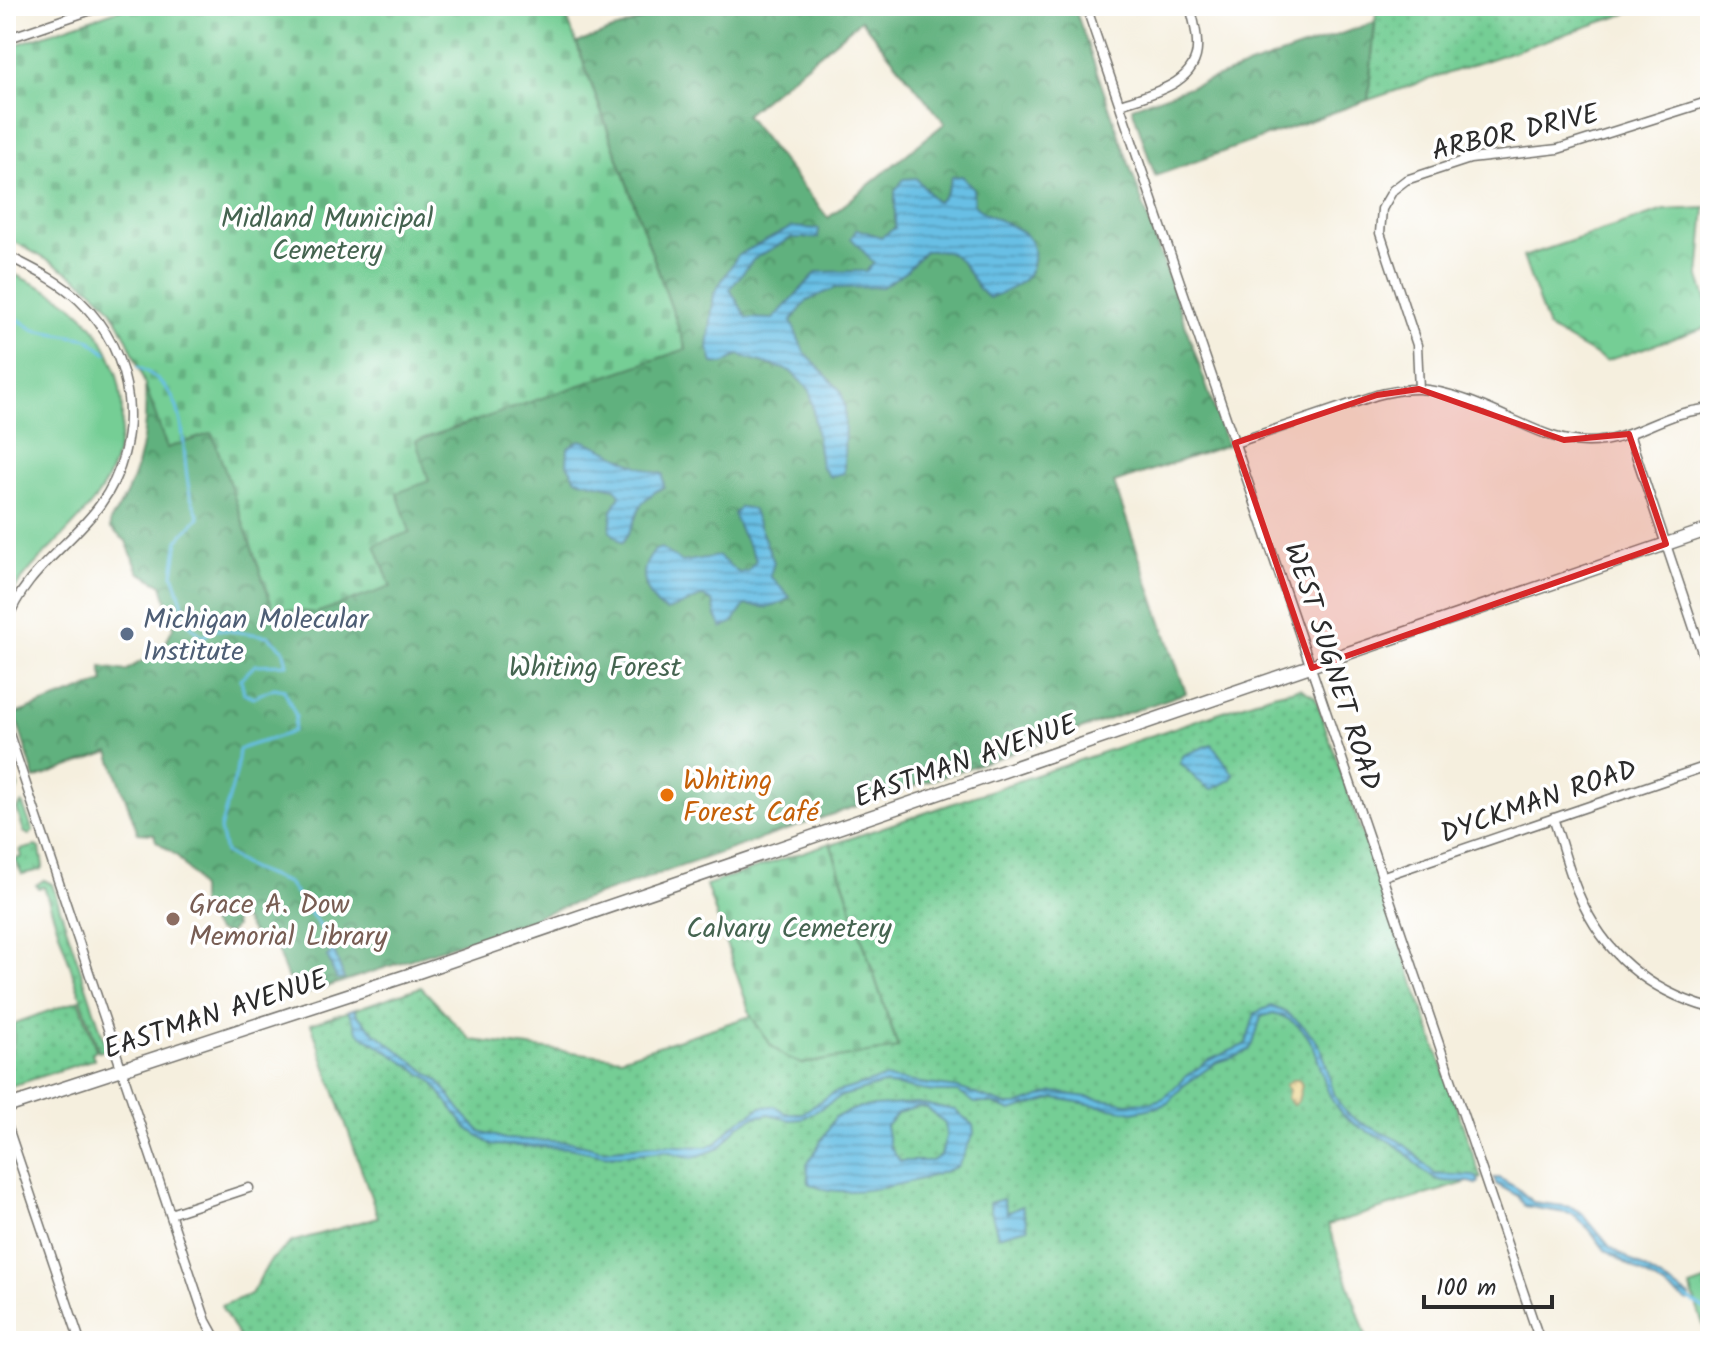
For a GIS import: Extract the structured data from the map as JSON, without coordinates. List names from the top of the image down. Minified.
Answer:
{"streets":{"main road":["EASTMAN AVENUE"],"street":["ARBOR DRIVE","WEST SUGNET ROAD","DYCKMAN ROAD"]},"crossings":[["WEST SUGNET ROAD","EASTMAN AVENUE"],["WEST SUGNET ROAD","DYCKMAN ROAD"]],"parks":["Midland Municipal Cemetery","Whiting Forest","Calvary Cemetery"],"places":["Michigan Molecular Institute","Whiting Forest Café","Grace A. Dow Memorial Library"],"scale_bar":"100 m"}
